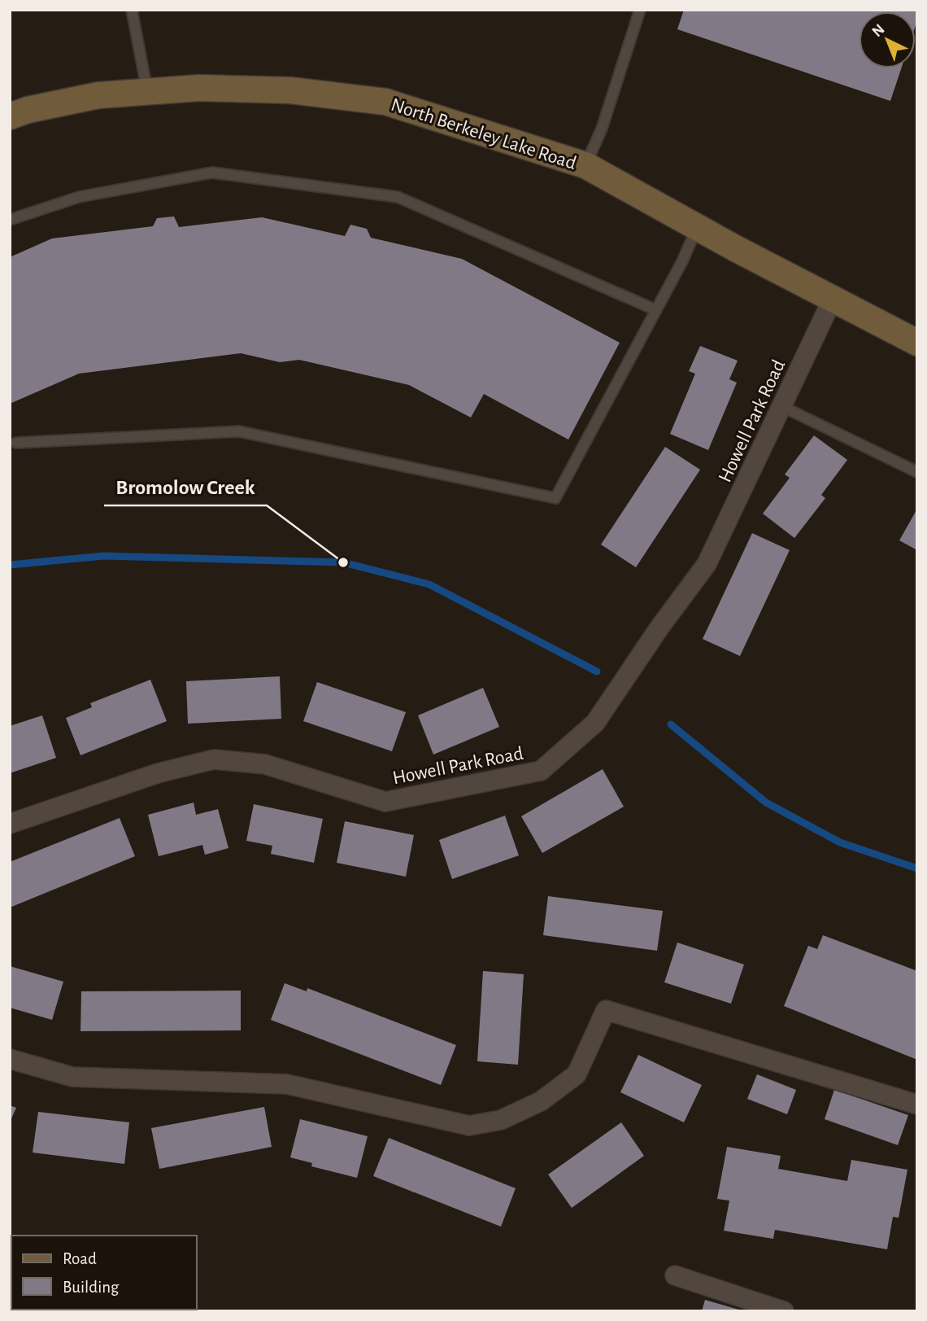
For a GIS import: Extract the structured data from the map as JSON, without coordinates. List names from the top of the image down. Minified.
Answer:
{"streets":{"street":["North Berkeley Lake Road","Howell Park Road"]},"crossings":[["North Berkeley Lake Road","Howell Park Road"]],"places":["Bromolow Creek"],"legend":["Road","Building"],"north":"top left"}
